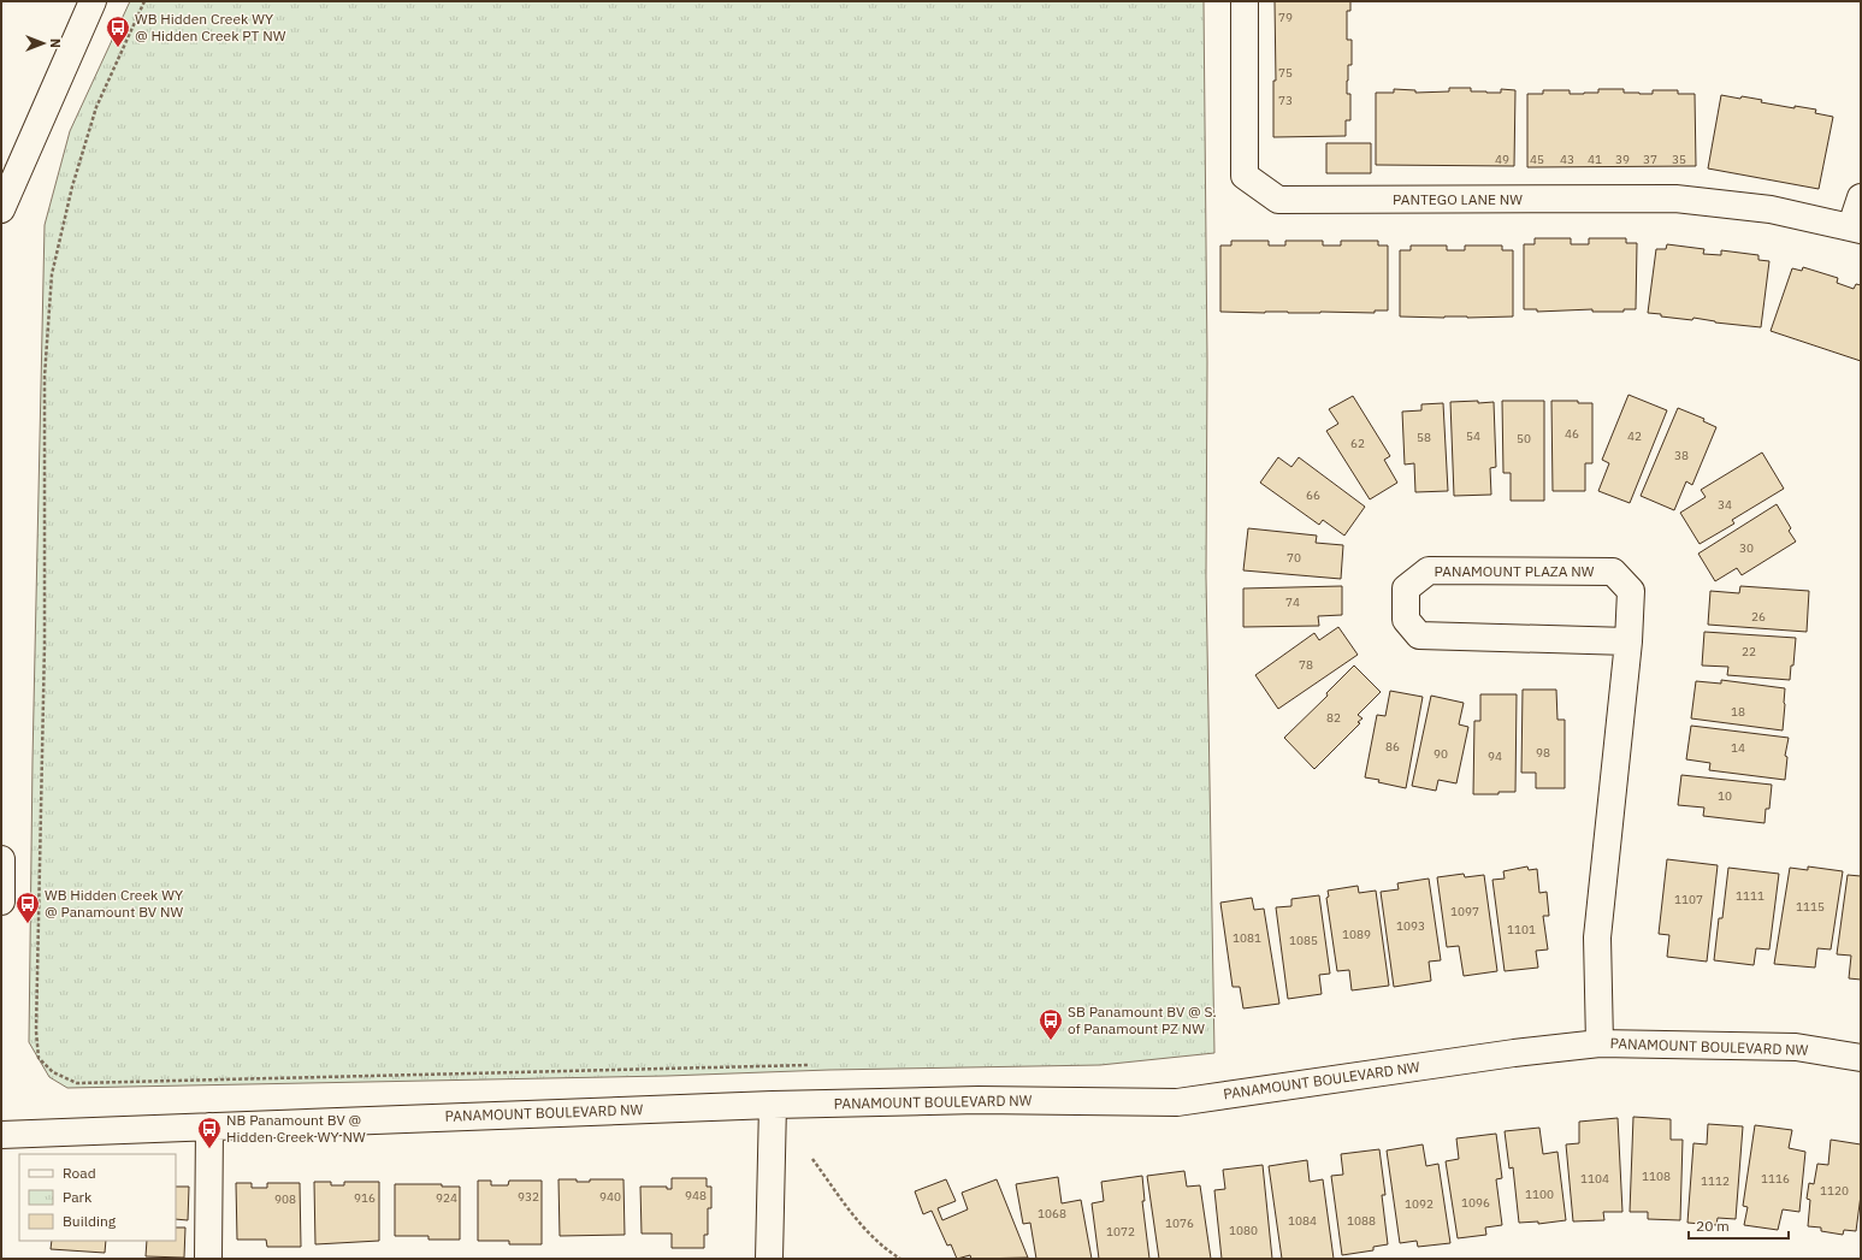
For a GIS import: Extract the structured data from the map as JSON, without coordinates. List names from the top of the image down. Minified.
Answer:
{"streets":{"street":["PANTEGO LANE NW","PANAMOUNT PLAZA NW","PANAMOUNT BOULEVARD NW"]},"crossings":[["PANAMOUNT PLAZA NW","PANAMOUNT BOULEVARD NW"]],"places":{"bus stop":["WB Hidden Creek WY @ Hidden Creek PT NW","WB Hidden Creek WY @ Panamount BV NW","SB Panamount BV @ S. of Panamount PZ NW","NB Panamount BV @ Hidden Creek WY NW"]},"house_numbers":["79","75","73","49","45","43","41","39","37","35","46","54","42","58","50","62","38","66","34","30","70","74","26","22","78","18","82","86","14","98","90","94","10","1111","1107","1115","1097","1093","1101","1089","1081","1085","1108","1104","1116","1112","1120","1100","948","932","940","916","924","908","1096","1092","1068","1084","1088","1076","1080","1072"],"legend":["Road","Park","Building"],"scale_bar":"20 m","north":"right"}
